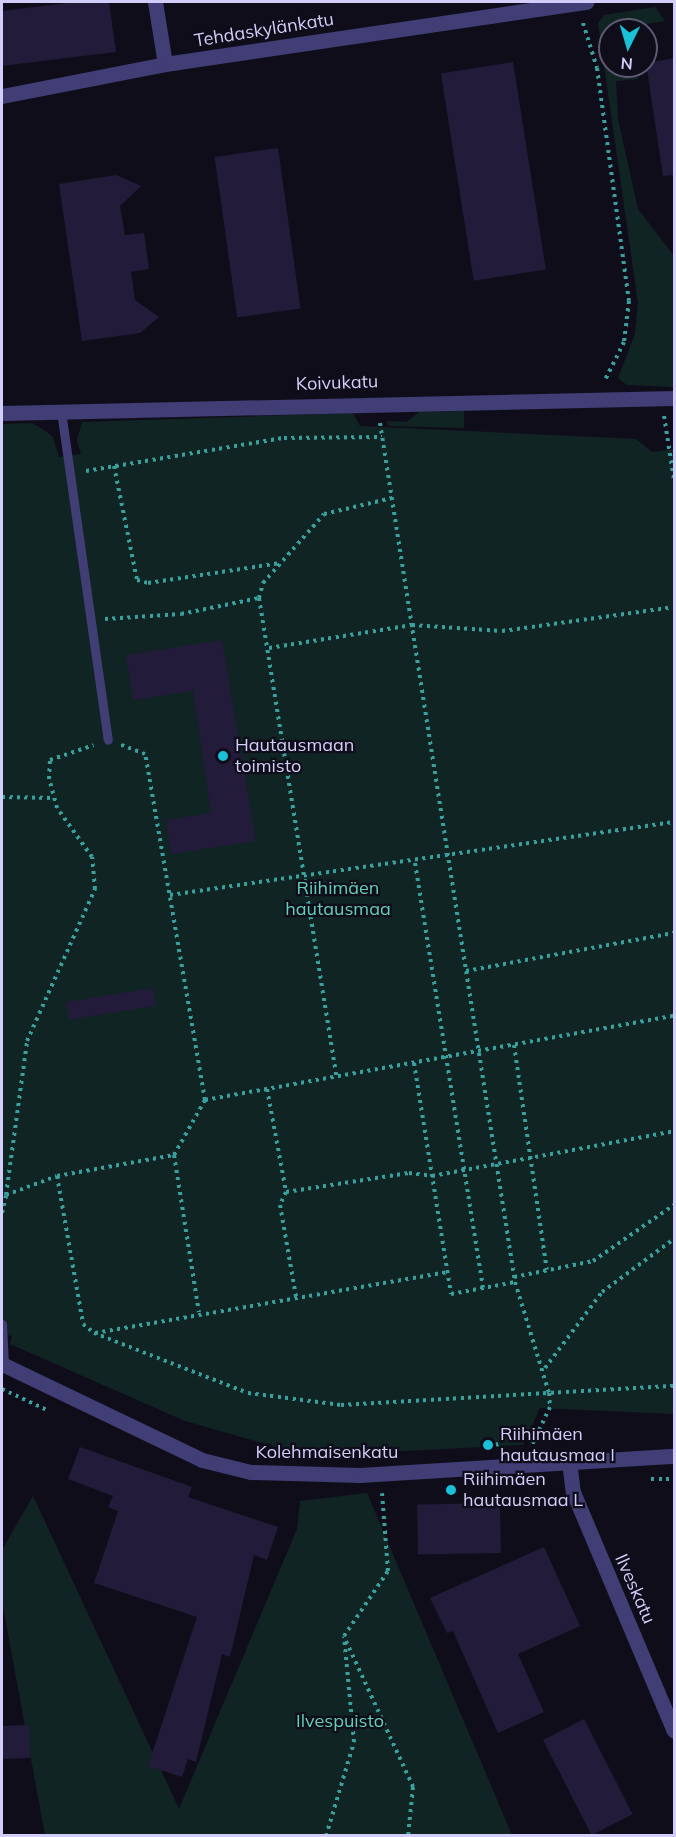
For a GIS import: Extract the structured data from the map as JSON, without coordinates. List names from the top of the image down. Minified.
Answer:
{"streets":{"street":["Tehdaskylänkatu","Koivukatu","Kolehmaisenkatu","Ilveskatu"]},"crossings":[["Kolehmaisenkatu","Ilveskatu"]],"parks":["Riihimäen hautausmaa","Ilvespuisto"],"places":["Hautausmaan toimisto","Riihimäen hautausmaa I","Riihimäen hautausmaa L"],"north":"bottom"}
